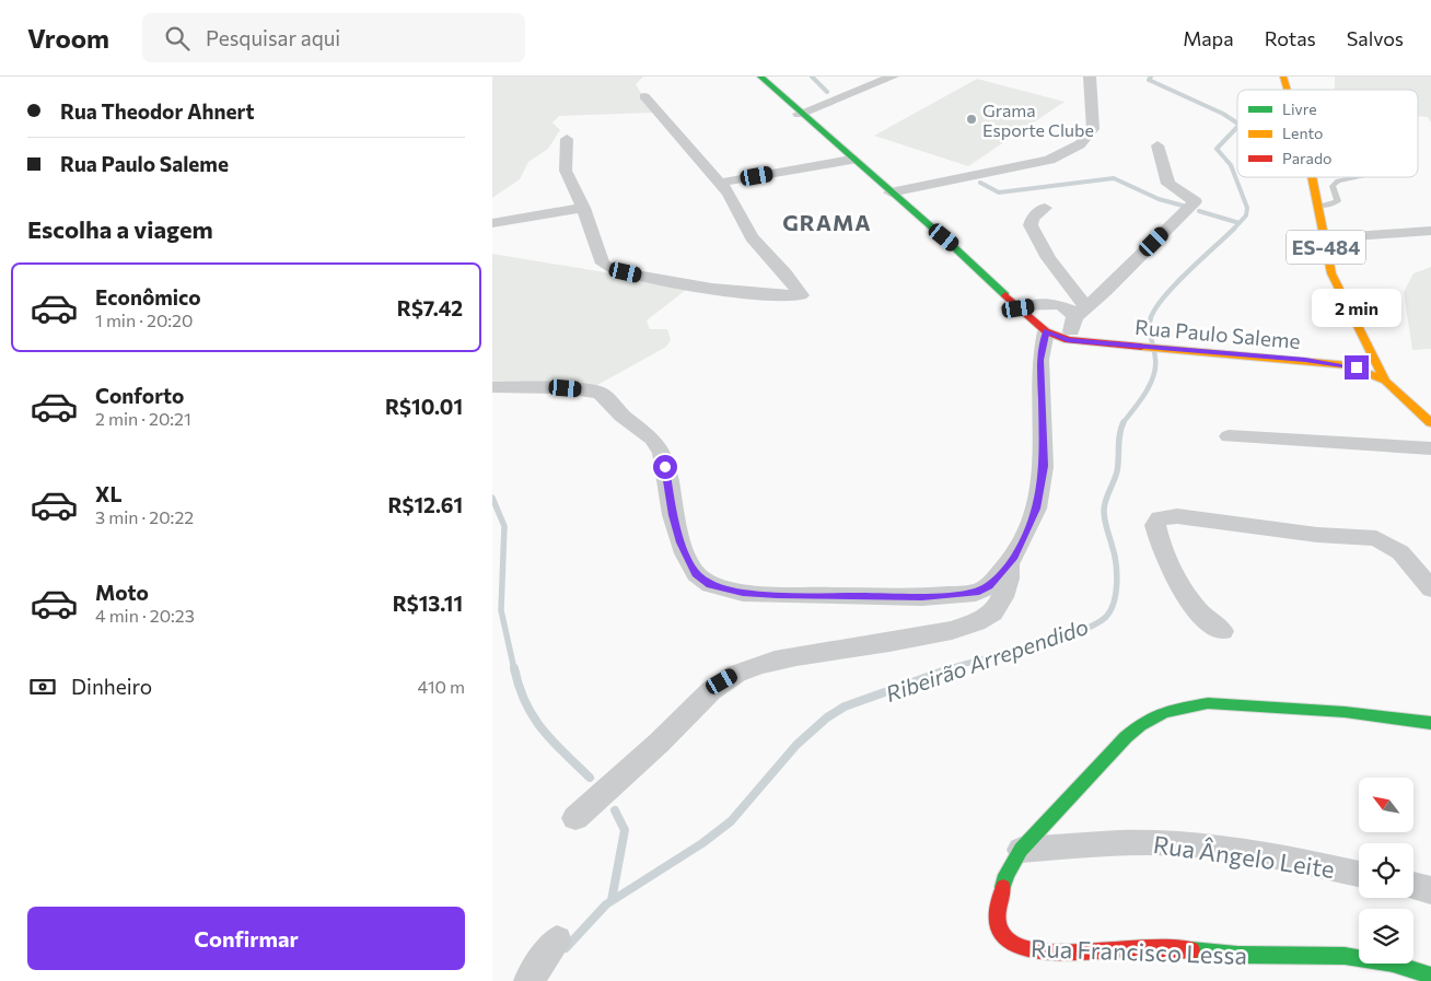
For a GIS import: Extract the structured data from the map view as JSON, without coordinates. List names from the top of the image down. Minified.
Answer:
{"streets":{"main road":["ES-484","Rua Paulo Saleme","Rua Francisco Lessa"],"street":["Rua Ângelo Leite"]},"crossings":[["ES-484","Rua Paulo Saleme"],["Rua Ângelo Leite","Rua Francisco Lessa"]],"districts":["GRAMA"],"water":["Ribeirão Arrependido"],"places":["Grama Esporte Clube"],"legend":["Livre","Lento","Parado"],"north":"top left","page":{"header":"Vroom","search":"Pesquisar aqui","nav":["Mapa","Rotas","Salvos"],"banner":["Rua Theodor Ahnert","Rua Paulo Saleme"],"heading":"Escolha a viagem","list":[{"name":"Econômico","note":"1 min · 20:20","value":"R$7.42"},{"name":"Conforto","note":"2 min · 20:21","value":"R$10.01"},{"name":"XL","note":"3 min · 20:22","value":"R$12.61"},{"name":"Moto","note":"4 min · 20:23","value":"R$13.11"}],"bubble":"2 min","pay":["Dinheiro","410 m"],"buttons":"Confirmar"}}
